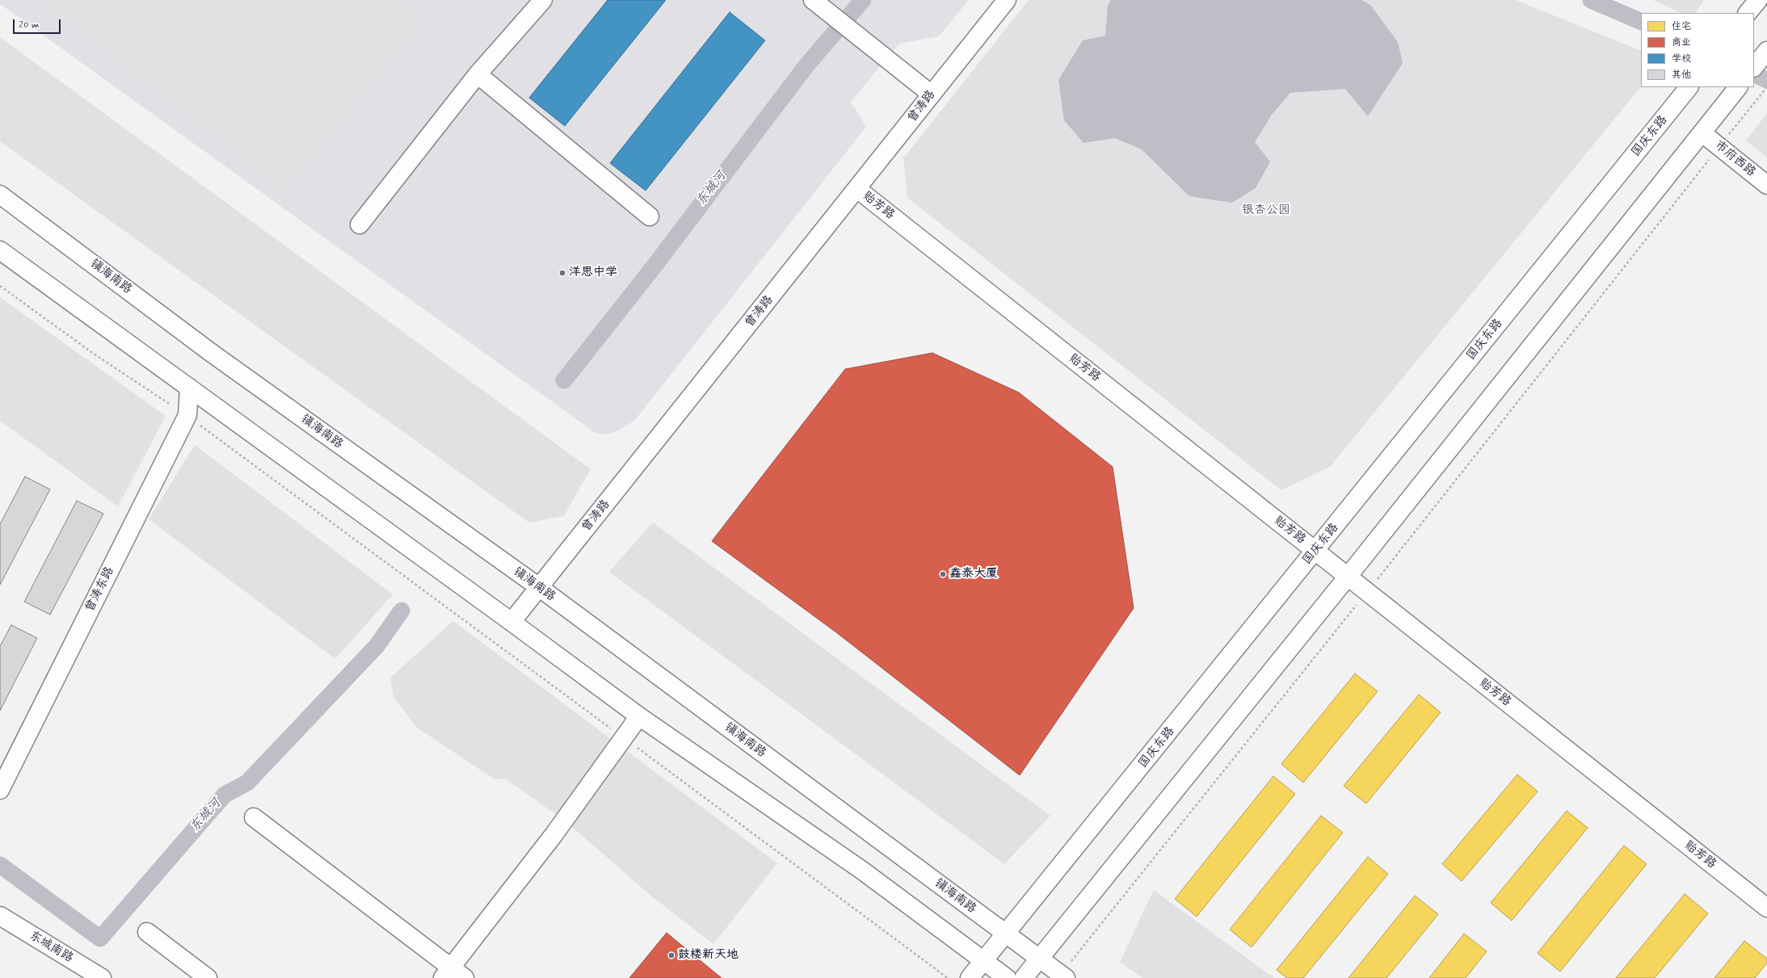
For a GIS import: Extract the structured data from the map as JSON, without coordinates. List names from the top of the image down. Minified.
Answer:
{"streets":{"main road":["曾涛路","国庆东路","市府西路","贻芳路","镇海南路","曾涛东路","东城南路"]},"crossings":[["曾涛路","贻芳路"],["曾涛路","镇海南路"],["国庆东路","贻芳路"],["国庆东路","镇海南路"]],"water":["东城河"],"parks":["银杏公园"],"places":["洋思中学","鑫泰大厦","鼓楼新天地"],"legend":["住宅","商业","学校","其他"],"scale_bar":"20 m"}
